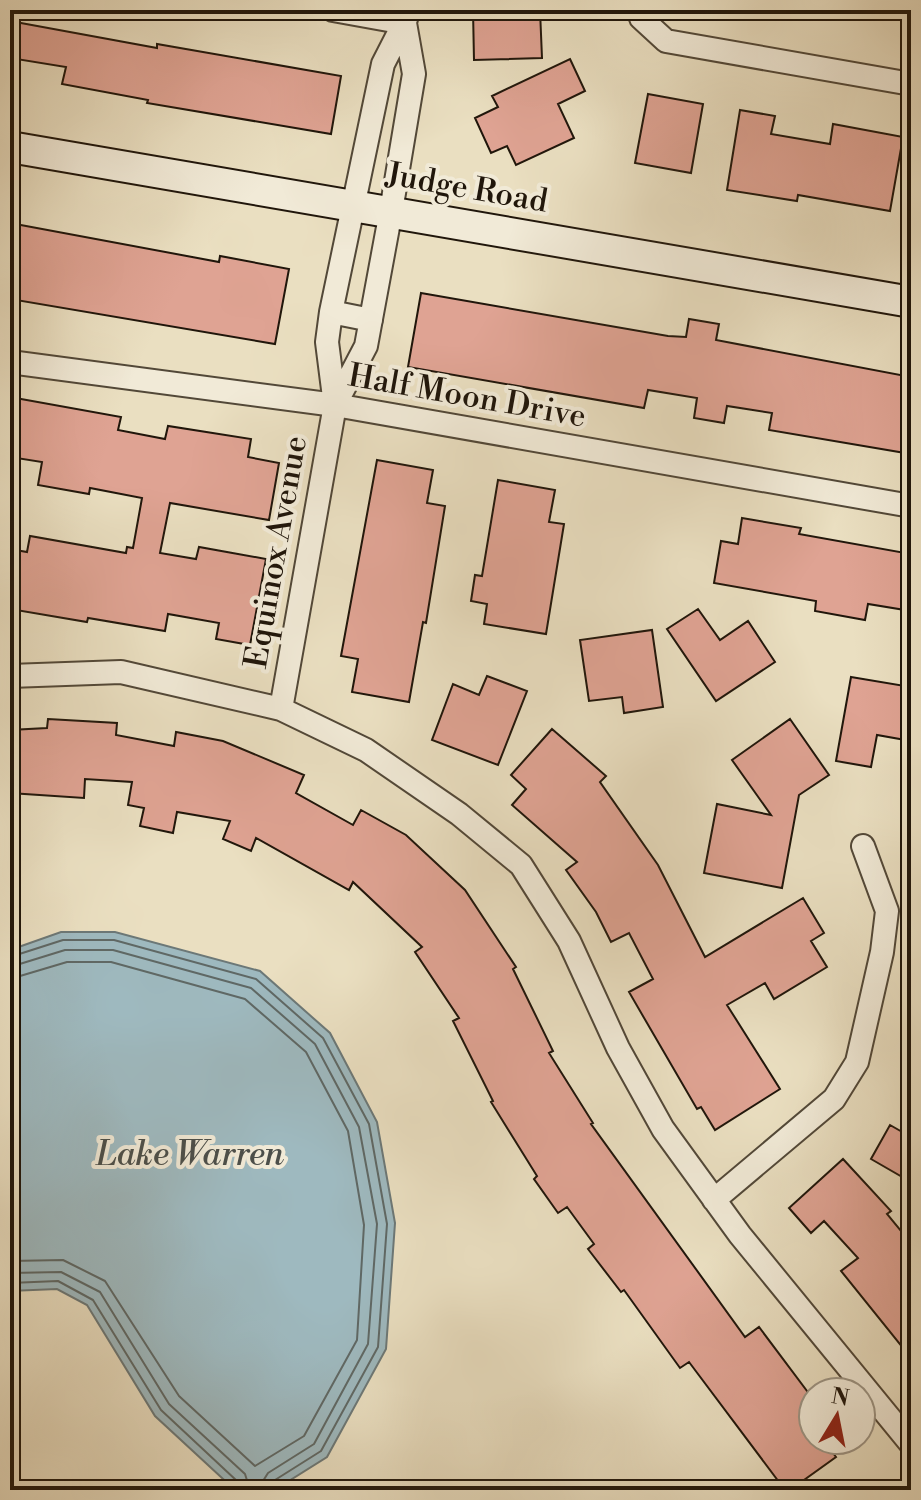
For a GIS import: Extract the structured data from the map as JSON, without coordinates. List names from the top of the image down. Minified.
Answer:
{"streets":{"street":["Judge Road","Half Moon Drive","Equinox Avenue"]},"crossings":[["Judge Road","Equinox Avenue"],["Half Moon Drive","Equinox Avenue"]],"water":["Lake Warren"],"north":"top"}
